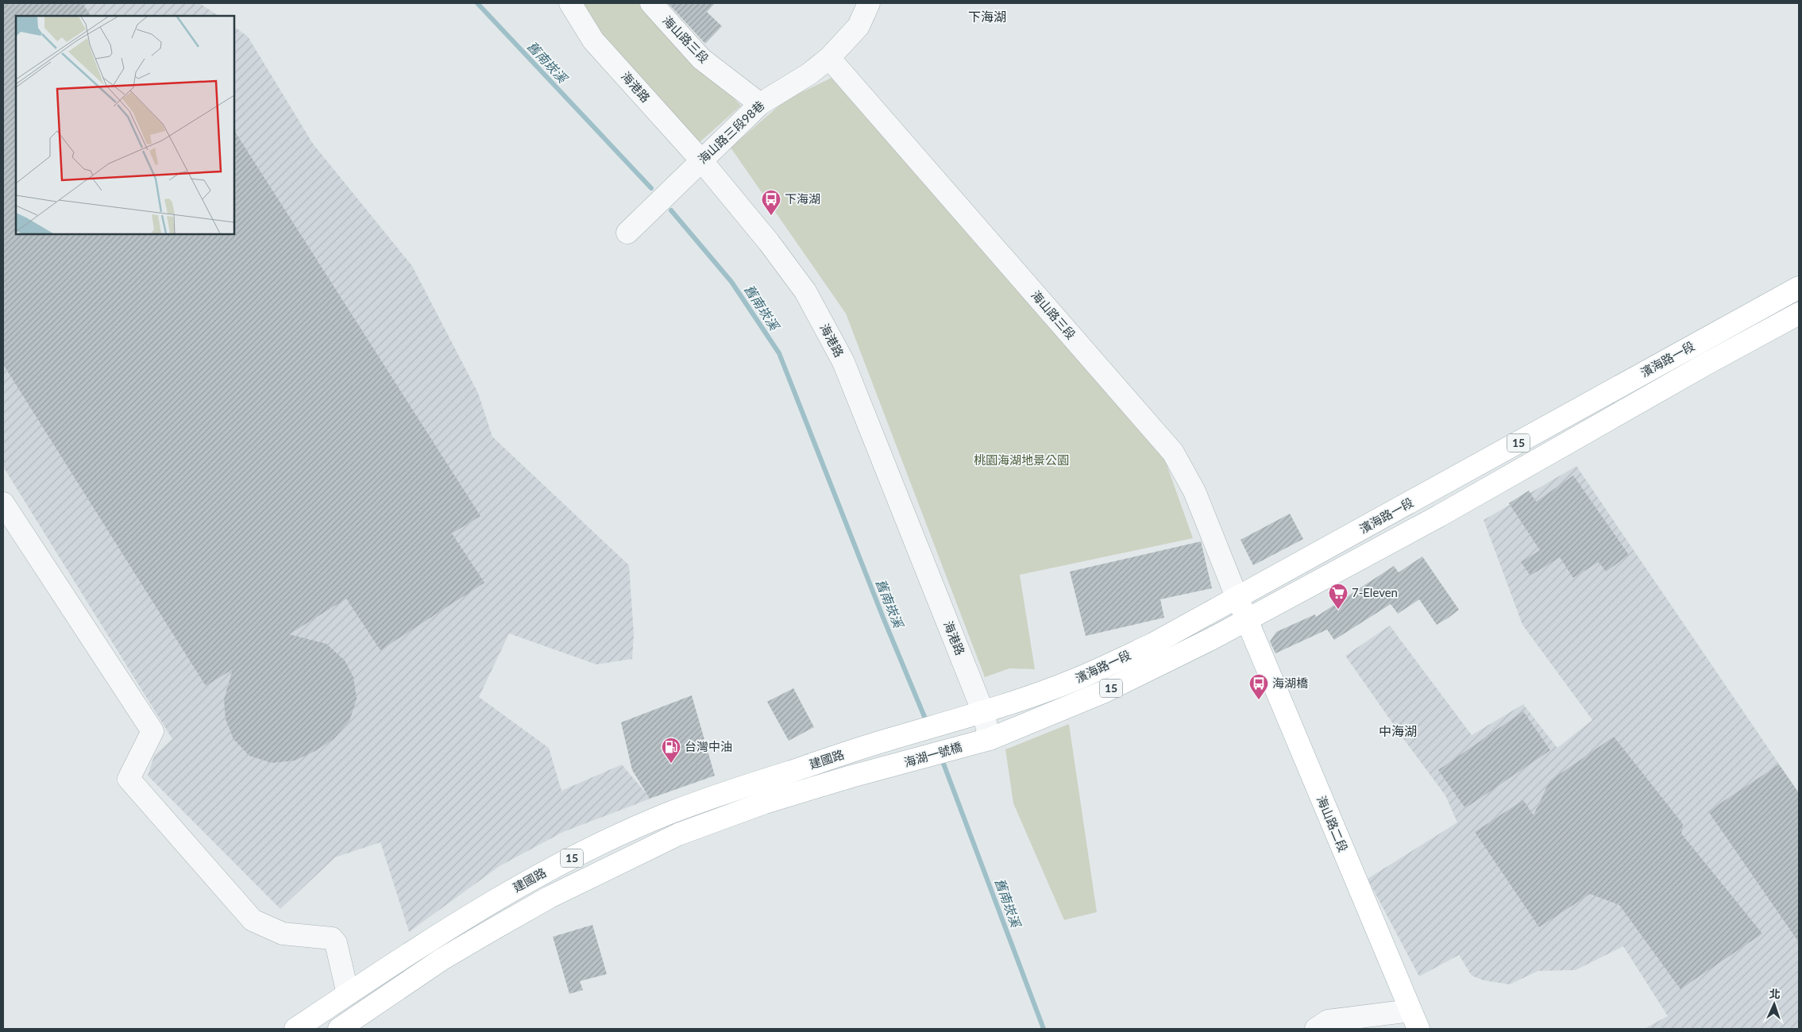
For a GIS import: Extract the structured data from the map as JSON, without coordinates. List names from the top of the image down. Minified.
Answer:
{"streets":{"main road":["濱海路一段","15","海湖一號橋","建國路","海山路二段"],"street":["海山路三段","海港路","海山路三段98巷"]},"crossings":[["海山路三段","海山路三段98巷"],["海山路三段","濱海路一段"],["海山路三段","海山路二段"],["海港路","海山路三段98巷"],["海港路","濱海路一段"],["海港路","海湖一號橋"],["濱海路一段","海湖一號橋"],["濱海路一段","建國路"],["濱海路一段","海山路二段"],["海湖一號橋","建國路"]],"districts":["下海湖","中海湖"],"water":["舊南崁溪"],"parks":["桃園海湖地景公園"],"places":{"bus stop":["下海湖","海湖橋"],"supermarket":["7-Eleven"],"fuel station":["台灣中油"]},"north":"top"}
